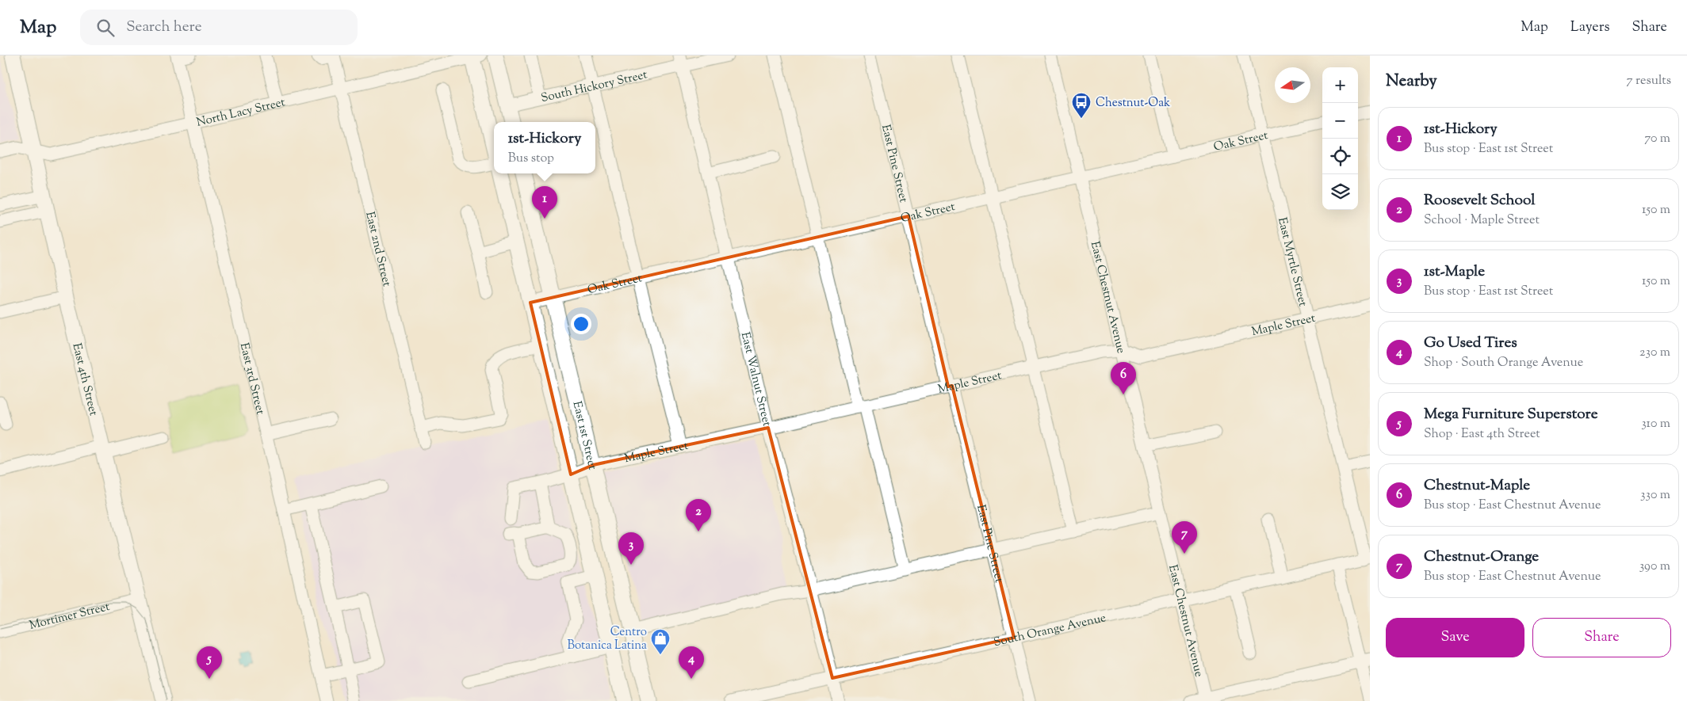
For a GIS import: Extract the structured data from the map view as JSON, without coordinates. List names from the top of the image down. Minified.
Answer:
{"streets":{"main road":["East 4th Street","East 1st Street"],"street":["South Hickory Street","North Lacy Street","Oak Street","East Pine Street","East 2nd Street","East Myrtle Street","East Chestnut Avenue","Maple Street","East 3rd Street","East Walnut Street","Mortimer Street","South Orange Avenue"]},"crossings":[["South Hickory Street","East Walnut Street"],["North Lacy Street","East 2nd Street"],["North Lacy Street","East 3rd Street"],["North Lacy Street","East 4th Street"],["Oak Street","East Pine Street"],["Oak Street","East Myrtle Street"],["Oak Street","East Chestnut Avenue"],["Oak Street","East Walnut Street"],["Oak Street","East 1st Street"],["East Pine Street","Maple Street"],["East Pine Street","South Orange Avenue"],["East Myrtle Street","Maple Street"],["East Myrtle Street","South Orange Avenue"],["East Chestnut Avenue","Maple Street"],["East Chestnut Avenue","South Orange Avenue"],["Maple Street","East Walnut Street"],["Maple Street","East 1st Street"],["East 4th Street","Mortimer Street"],["East Walnut Street","South Orange Avenue"]],"places":{"bus stop":["Chestnut-Oak"],"shop":["Centro Botanica Latina"]},"north":"left","page":{"header":"Map","search":"Search here","nav":["Map","Layers","Share"],"heading":["Nearby","7 results"],"map_buttons":["+","−"],"list":[{"mark":"1","name":"1st-Hickory","note":"Bus stop · East 1st Street","value":"70 m"},{"mark":"2","name":"Roosevelt School","note":"School · Maple Street","value":"150 m"},{"mark":"3","name":"1st-Maple","note":"Bus stop · East 1st Street","value":"150 m"},{"mark":"4","name":"Go Used Tires","note":"Shop · South Orange Avenue","value":"230 m"},{"mark":"5","name":"Mega Furniture Superstore","note":"Shop · East 4th Street","value":"310 m"},{"mark":"6","name":"Chestnut-Maple","note":"Bus stop · East Chestnut Avenue","value":"330 m"},{"mark":"7","name":"Chestnut-Orange","note":"Bus stop · East Chestnut Avenue","value":"390 m"}],"popup":["1st-Hickory","Bus stop"],"pins":["1","6","2","7","3","4","5"],"buttons":["Save","Share"]}}
